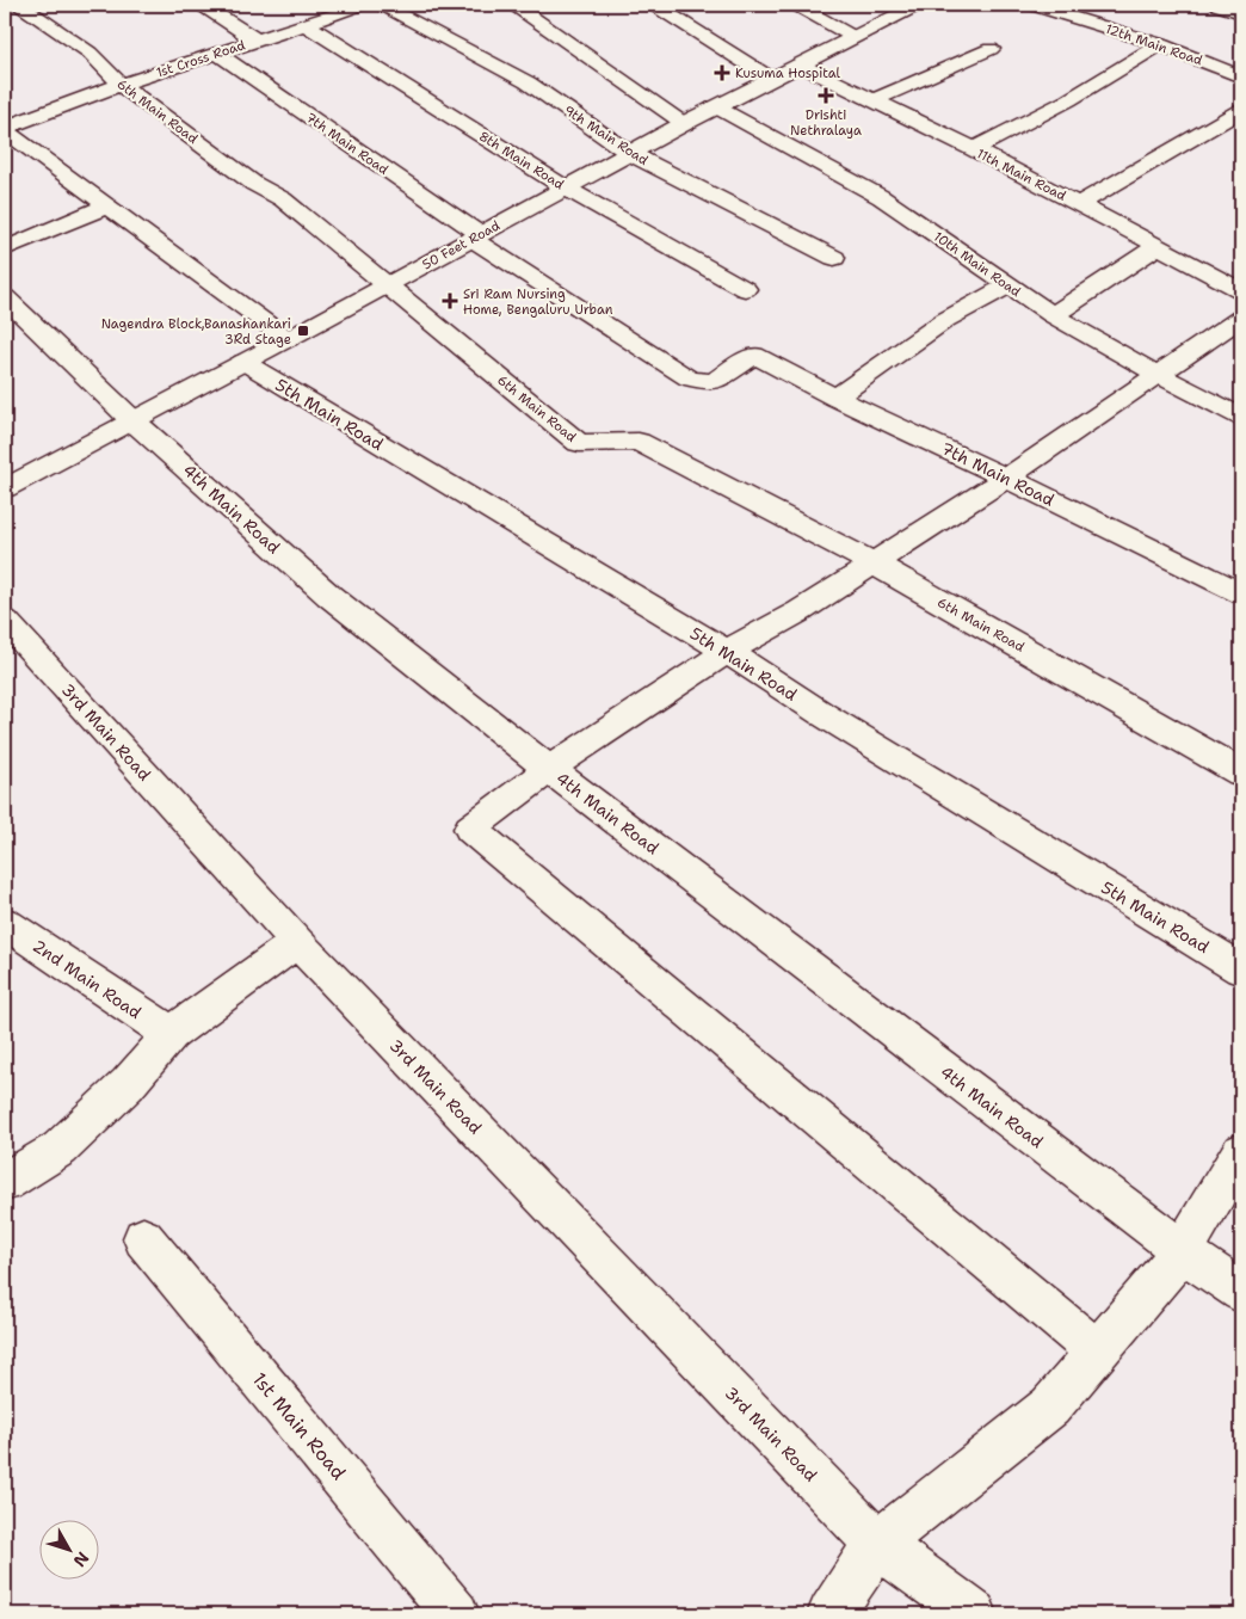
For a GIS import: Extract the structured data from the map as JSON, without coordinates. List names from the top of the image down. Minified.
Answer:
{"streets":{"street":["12th Main Road","1st Cross Road","6th Main Road","9th Main Road","7th Main Road","8th Main Road","11th Main Road","50 Feet Road","10th Main Road","5th Main Road","4th Main Road","3rd Main Road","2nd Main Road","1st Main Road"]},"crossings":[["1st Cross Road","6th Main Road"],["1st Cross Road","7th Main Road"],["1st Cross Road","8th Main Road"],["6th Main Road","50 Feet Road"],["9th Main Road","50 Feet Road"],["7th Main Road","50 Feet Road"],["8th Main Road","50 Feet Road"],["11th Main Road","50 Feet Road"],["50 Feet Road","10th Main Road"],["50 Feet Road","5th Main Road"],["50 Feet Road","4th Main Road"]],"places":{"health":["Kusuma Hospital","Drishti Nethralaya","Sri Ram Nursing Home, Bengaluru Urban"],"transit":["Nagendra Block,Banashankari 3Rd Stage"]},"north":"bottom right"}
